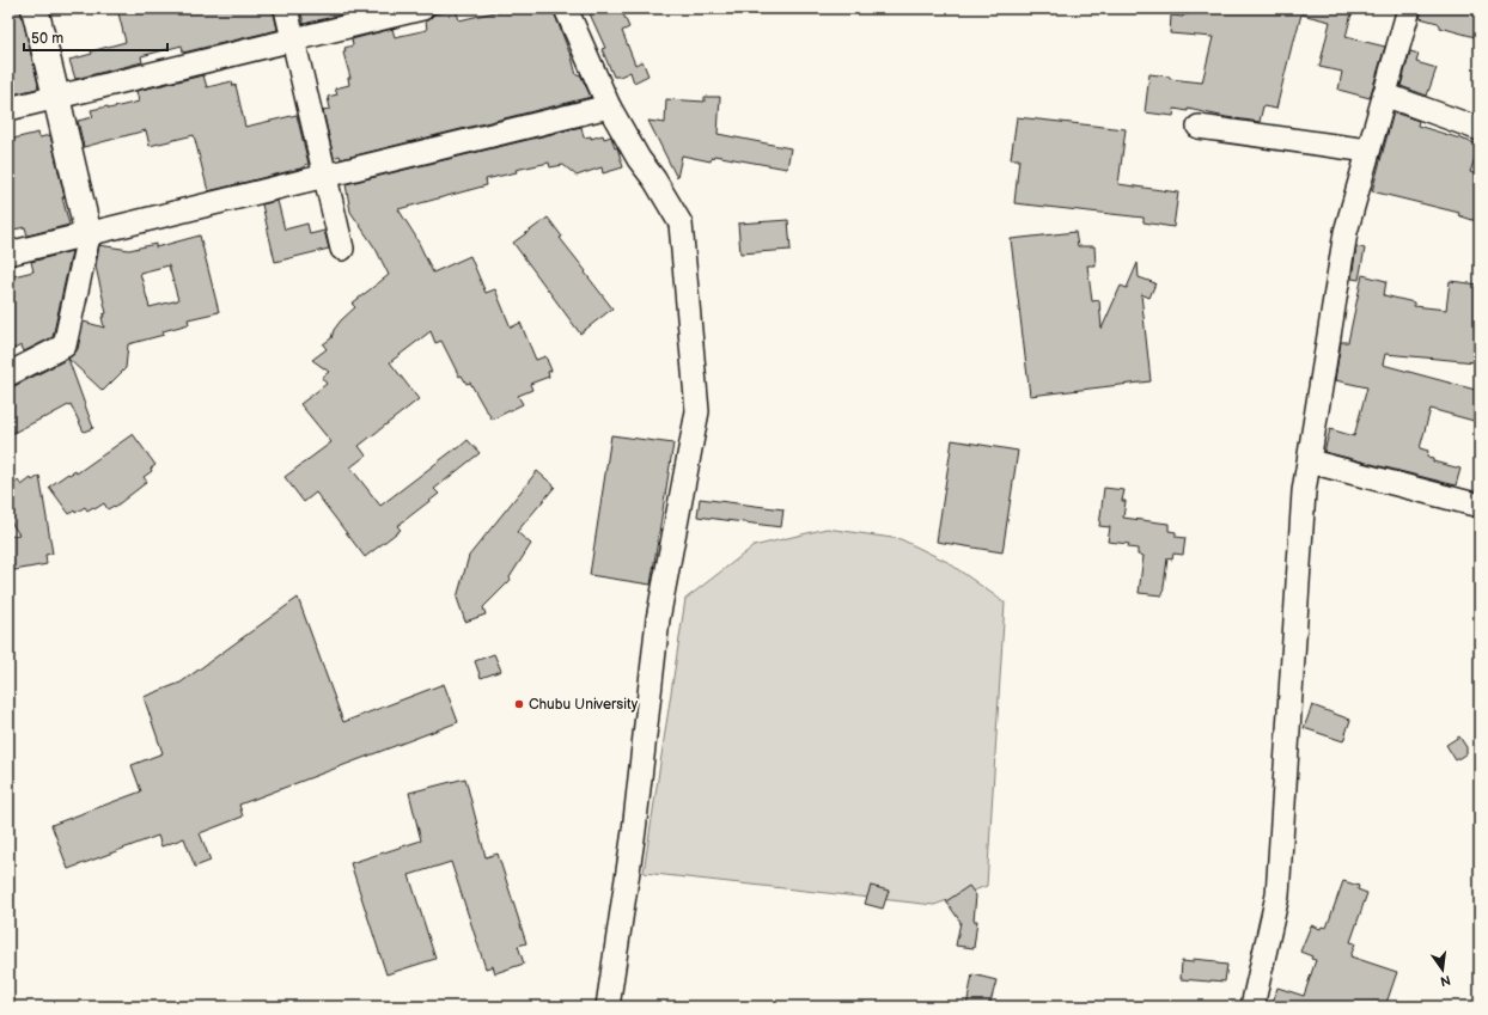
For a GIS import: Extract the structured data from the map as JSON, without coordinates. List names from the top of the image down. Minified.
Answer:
{"places":["Chubu University"],"scale_bar":"50 m","north":"bottom"}
